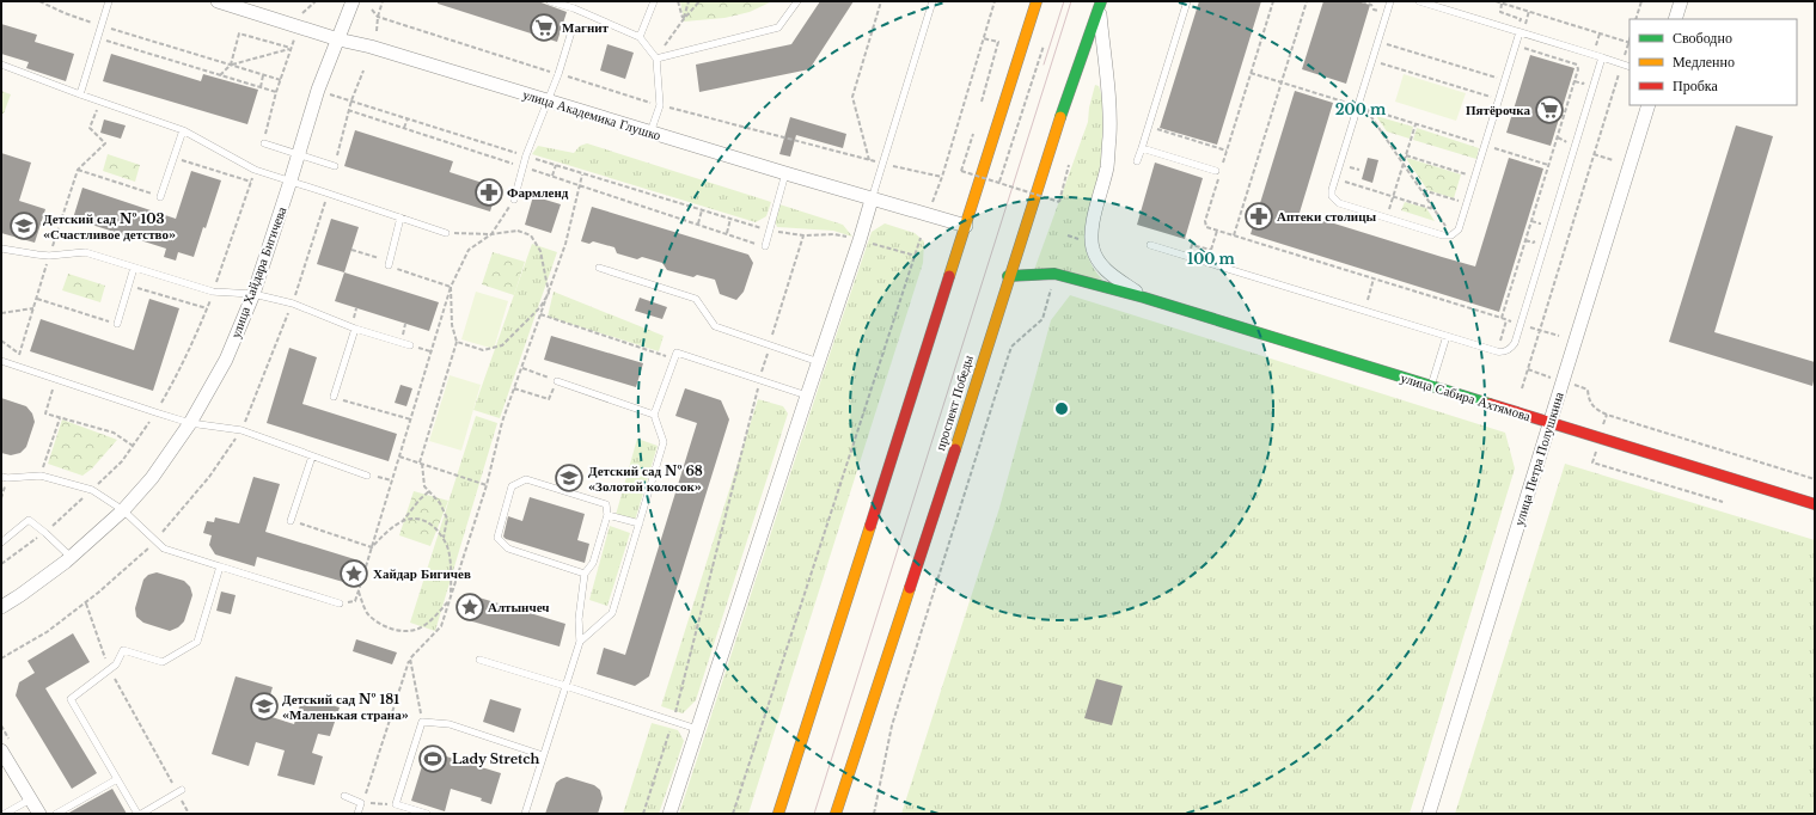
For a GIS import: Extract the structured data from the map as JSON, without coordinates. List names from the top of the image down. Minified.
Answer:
{"streets":{"main road":["улица Сабира Ахтямова","проспект Победы"],"street":["улица Академика Глушко","улица Хайдара Бигичева","улица Петра Полушкина"]},"crossings":[["улица Академика Глушко","улица Хайдара Бигичева"],["улица Сабира Ахтямова","проспект Победы"],["улица Сабира Ахтямова","улица Петра Полушкина"]],"places":{"supermarket":["Магнит","Пятёрочка"],"pharmacy":["Фармленд","Аптеки столицы"],"school or university":["Детский сад № 103 «Счастливое детство»","Детский сад № 68 «Золотой колосок»","Детский сад № 181 «Маленькая страна»"],"place":["Хайдар Бигичев","Алтынчеч"],"sports":["Lady Stretch"]},"legend":["Свободно","Медленно","Пробка"],"rings":["200 m","100 m"]}
